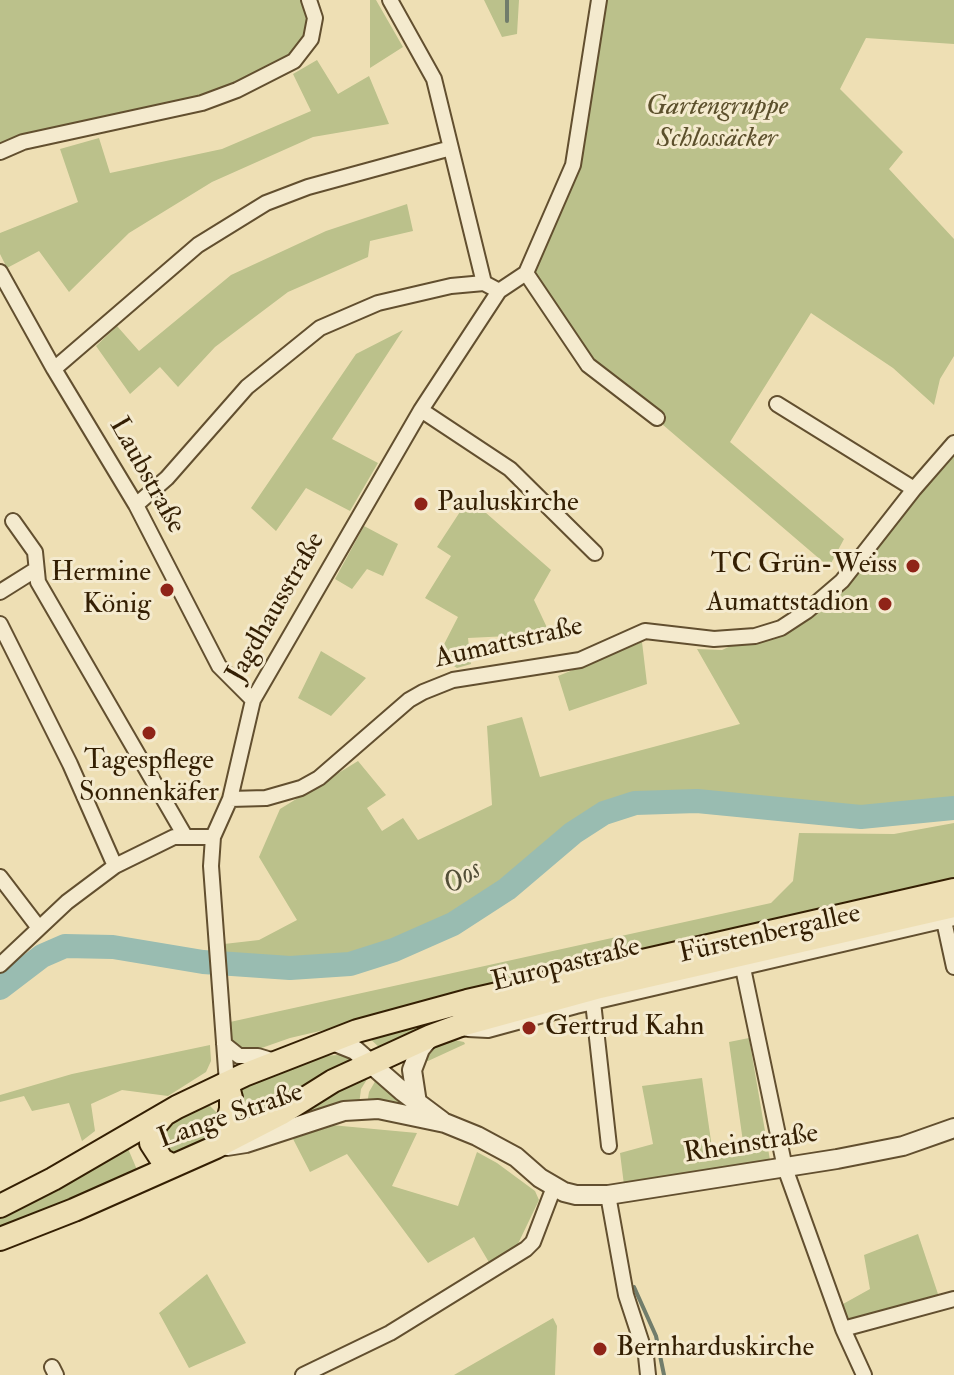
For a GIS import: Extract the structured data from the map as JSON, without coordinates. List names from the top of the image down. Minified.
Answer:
{"streets":{"main road":["Europastraße","Lange Straße"],"street":["Laubstraße","Jagdhausstraße","Aumattstraße","Fürstenbergallee","Rheinstraße"]},"crossings":[["Laubstraße","Jagdhausstraße"],["Jagdhausstraße","Aumattstraße"],["Jagdhausstraße","Lange Straße"],["Fürstenbergallee","Europastraße"],["Europastraße","Lange Straße"],["Lange Straße","Rheinstraße"]],"water":["Oos"],"parks":["Gartengruppe Schlossäcker"],"places":["Pauluskirche","TC Grün-Weiss","Hermine König","Aumattstadion","Tagespflege Sonnenkäfer","Gertrud Kahn","Bernharduskirche"]}
